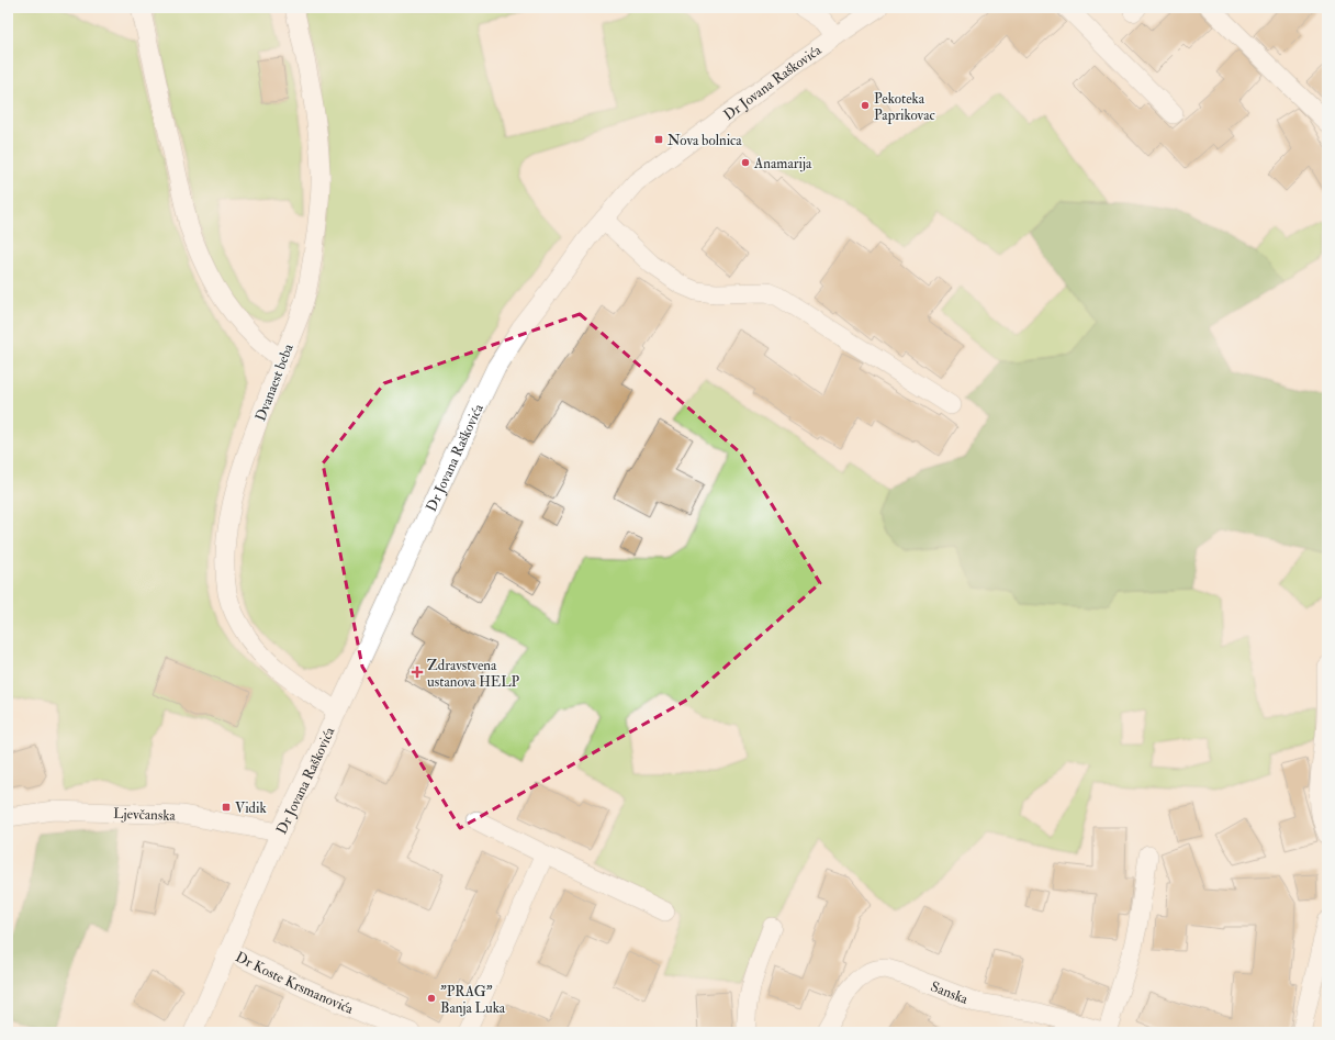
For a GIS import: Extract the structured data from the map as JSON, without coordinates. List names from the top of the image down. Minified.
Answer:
{"streets":{"street":["Dr Jovana Raškovića","Dvanaest beba","Ljevčanska","Dr Koste Krsmanovića","Sanska"]},"crossings":[["Dr Jovana Raškovića","Dvanaest beba"],["Dr Jovana Raškovića","Ljevčanska"],["Dr Jovana Raškovića","Dr Koste Krsmanovića"]],"places":{"other":["Pekoteka Paprikovac","Anamarija","\"PRAG\" Banja Luka"],"transit":["Nova bolnica","Vidik"],"health":["Zdravstvena ustanova HELP"]}}
